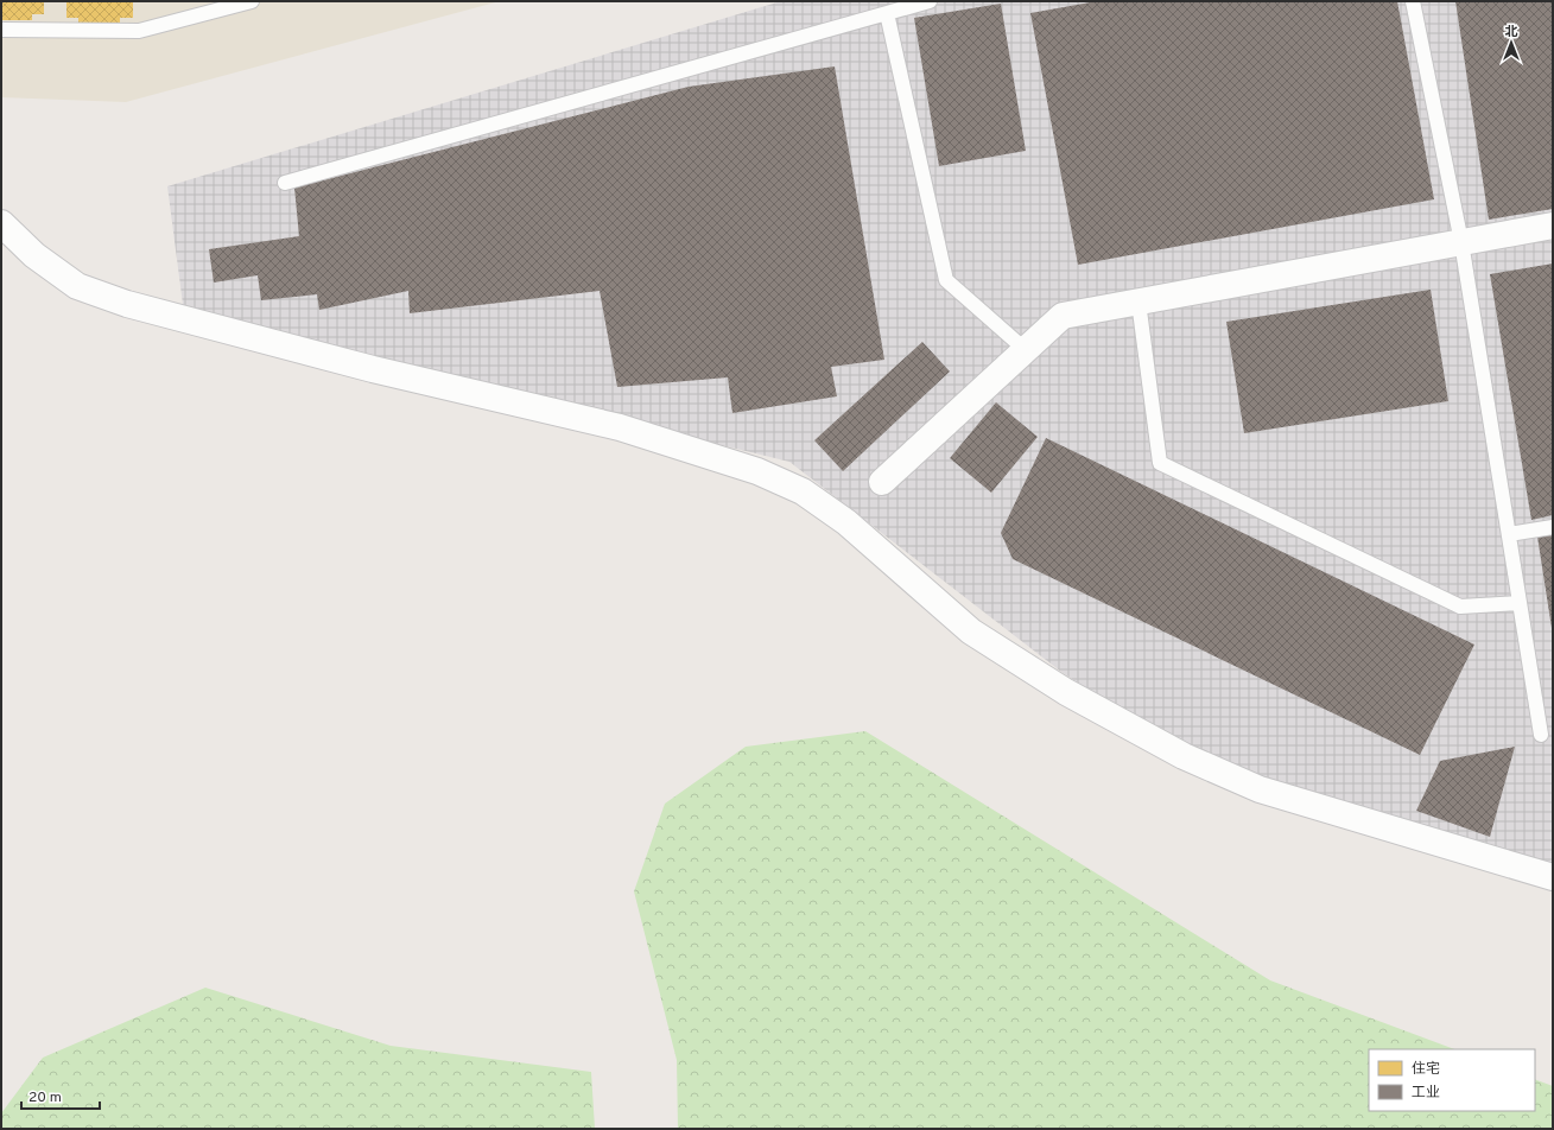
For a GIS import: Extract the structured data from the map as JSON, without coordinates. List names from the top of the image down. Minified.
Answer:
{"legend":["住宅","工业"],"scale_bar":"20 m","north":"top"}
